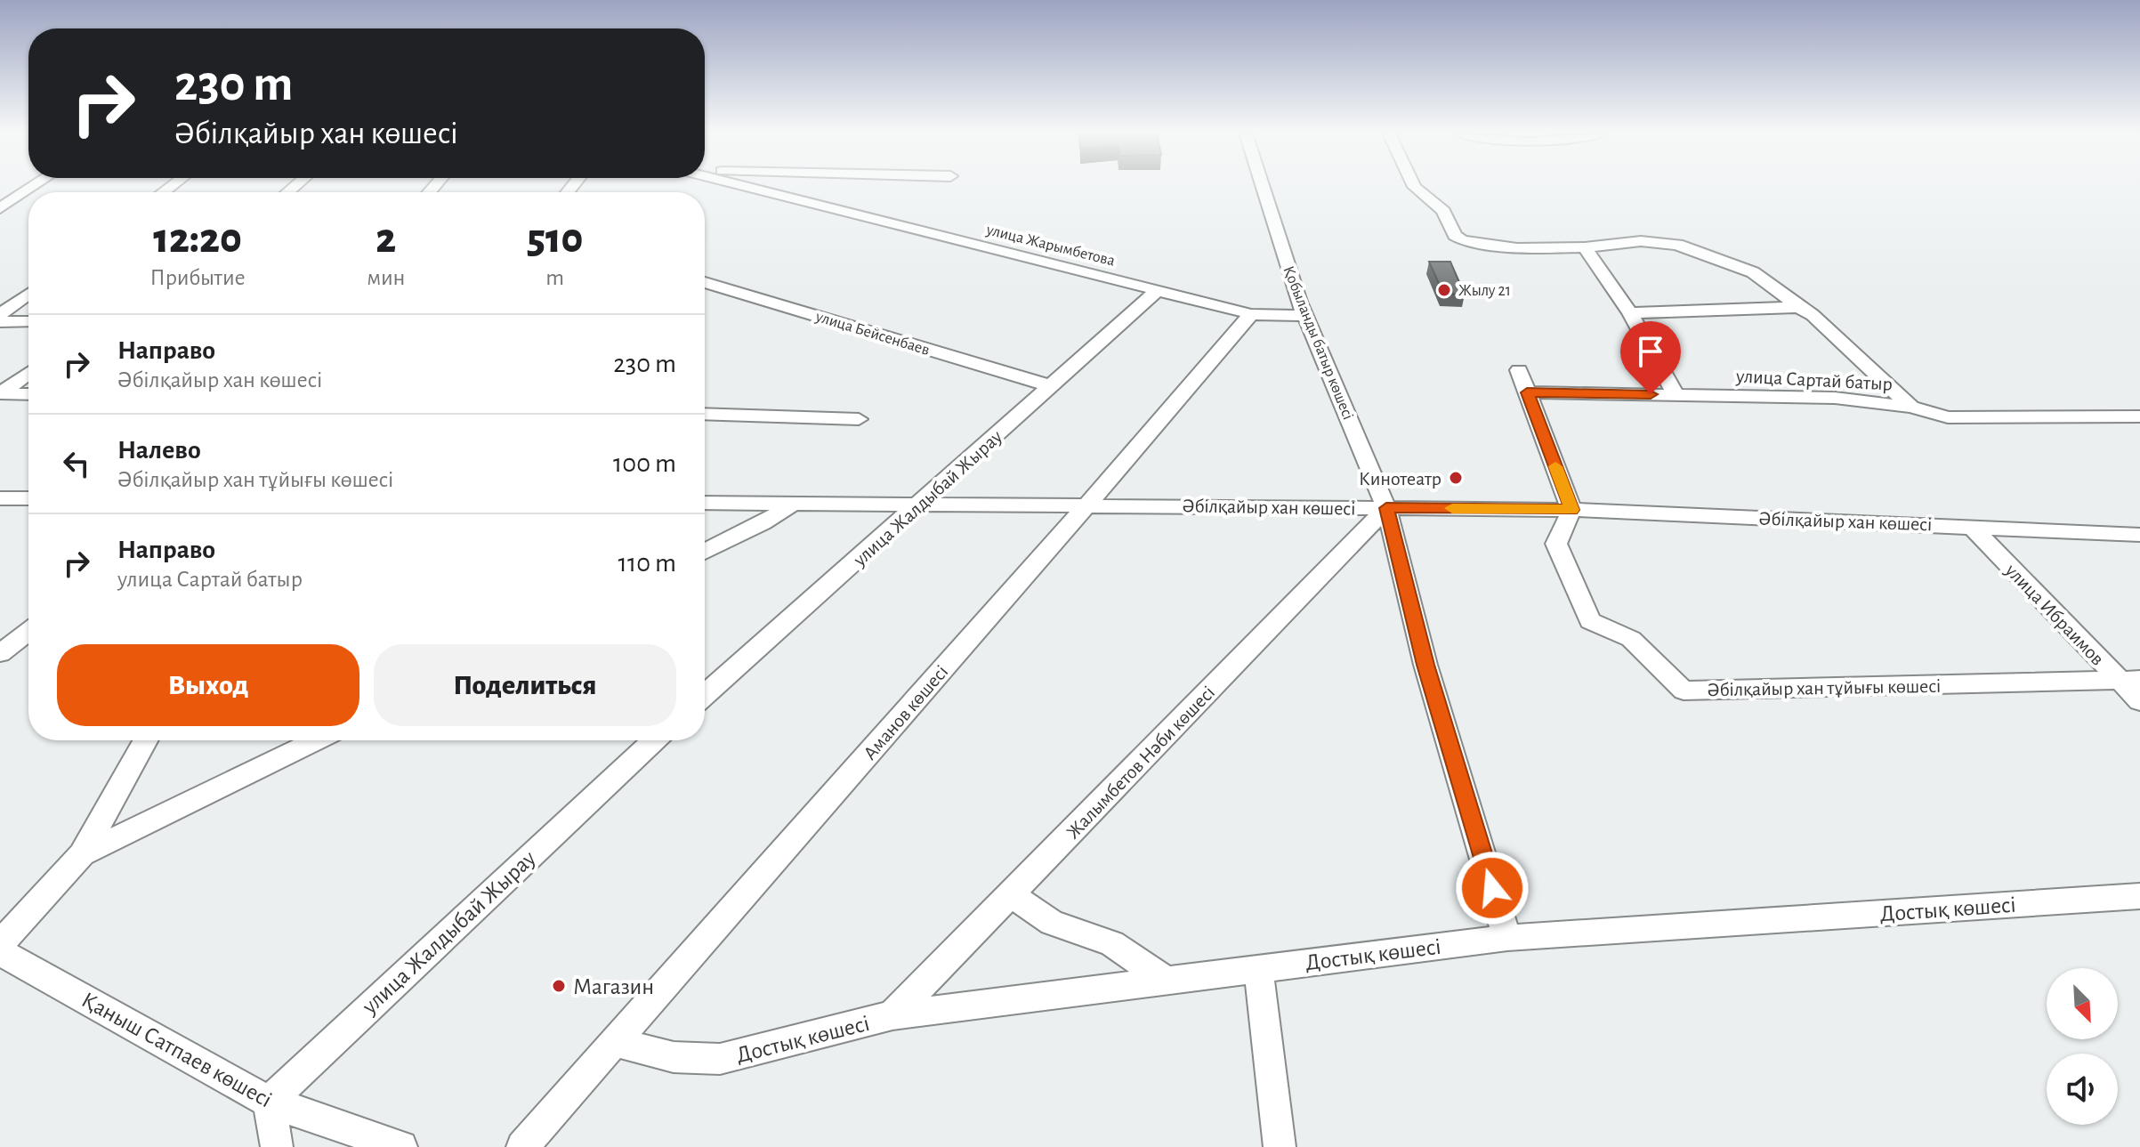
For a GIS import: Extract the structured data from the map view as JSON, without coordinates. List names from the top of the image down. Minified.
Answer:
{"streets":{"street":["улица Жарымбетова","улица Бейсенбаев","Қобыланды батыр көшесі","улица Сартай батыр","улица Жалдыбай Жырау","Әбілқайыр хан көшесі","улица Ибраимов","Әбілқайыр хан тұйығы көшесі","Аманов көшесі","Жалымбетов Нәби көшесі","Достық көшесі","Қаныш Сатпаев көшесі"]},"crossings":[["улица Жарымбетова","улица Жалдыбай Жырау"],["улица Жарымбетова","Аманов көшесі"],["улица Бейсенбаев","улица Жалдыбай Жырау"],["Қобыланды батыр көшесі","Әбілқайыр хан көшесі"],["Қобыланды батыр көшесі","Жалымбетов Нәби көшесі"],["Қобыланды батыр көшесі","Достық көшесі"],["улица Жалдыбай Жырау","Әбілқайыр хан көшесі"],["улица Жалдыбай Жырау","Қаныш Сатпаев көшесі"],["Әбілқайыр хан көшесі","улица Ибраимов"],["Әбілқайыр хан көшесі","Әбілқайыр хан тұйығы көшесі"],["Әбілқайыр хан көшесі","Аманов көшесі"],["Әбілқайыр хан көшесі","Жалымбетов Нәби көшесі"],["улица Ибраимов","Әбілқайыр хан тұйығы көшесі"],["Аманов көшесі","Достық көшесі"],["Жалымбетов Нәби көшесі","Достық көшесі"]],"places":["Жылу 21","Кинотеатр","Магазин"],"north":"bottom right","page":{"turn":["230 m","Әбілқайыр хан көшесі"],"eta":["12:20","Прибытие","2","мин","510","m"],"list":[{"name":"Направо","note":"Әбілқайыр хан көшесі","value":"230 m"},{"name":"Налево","note":"Әбілқайыр хан тұйығы көшесі","value":"100 m"},{"name":"Направо","note":"улица Сартай батыр","value":"110 m"}],"buttons":["Выход","Поделиться"]}}
